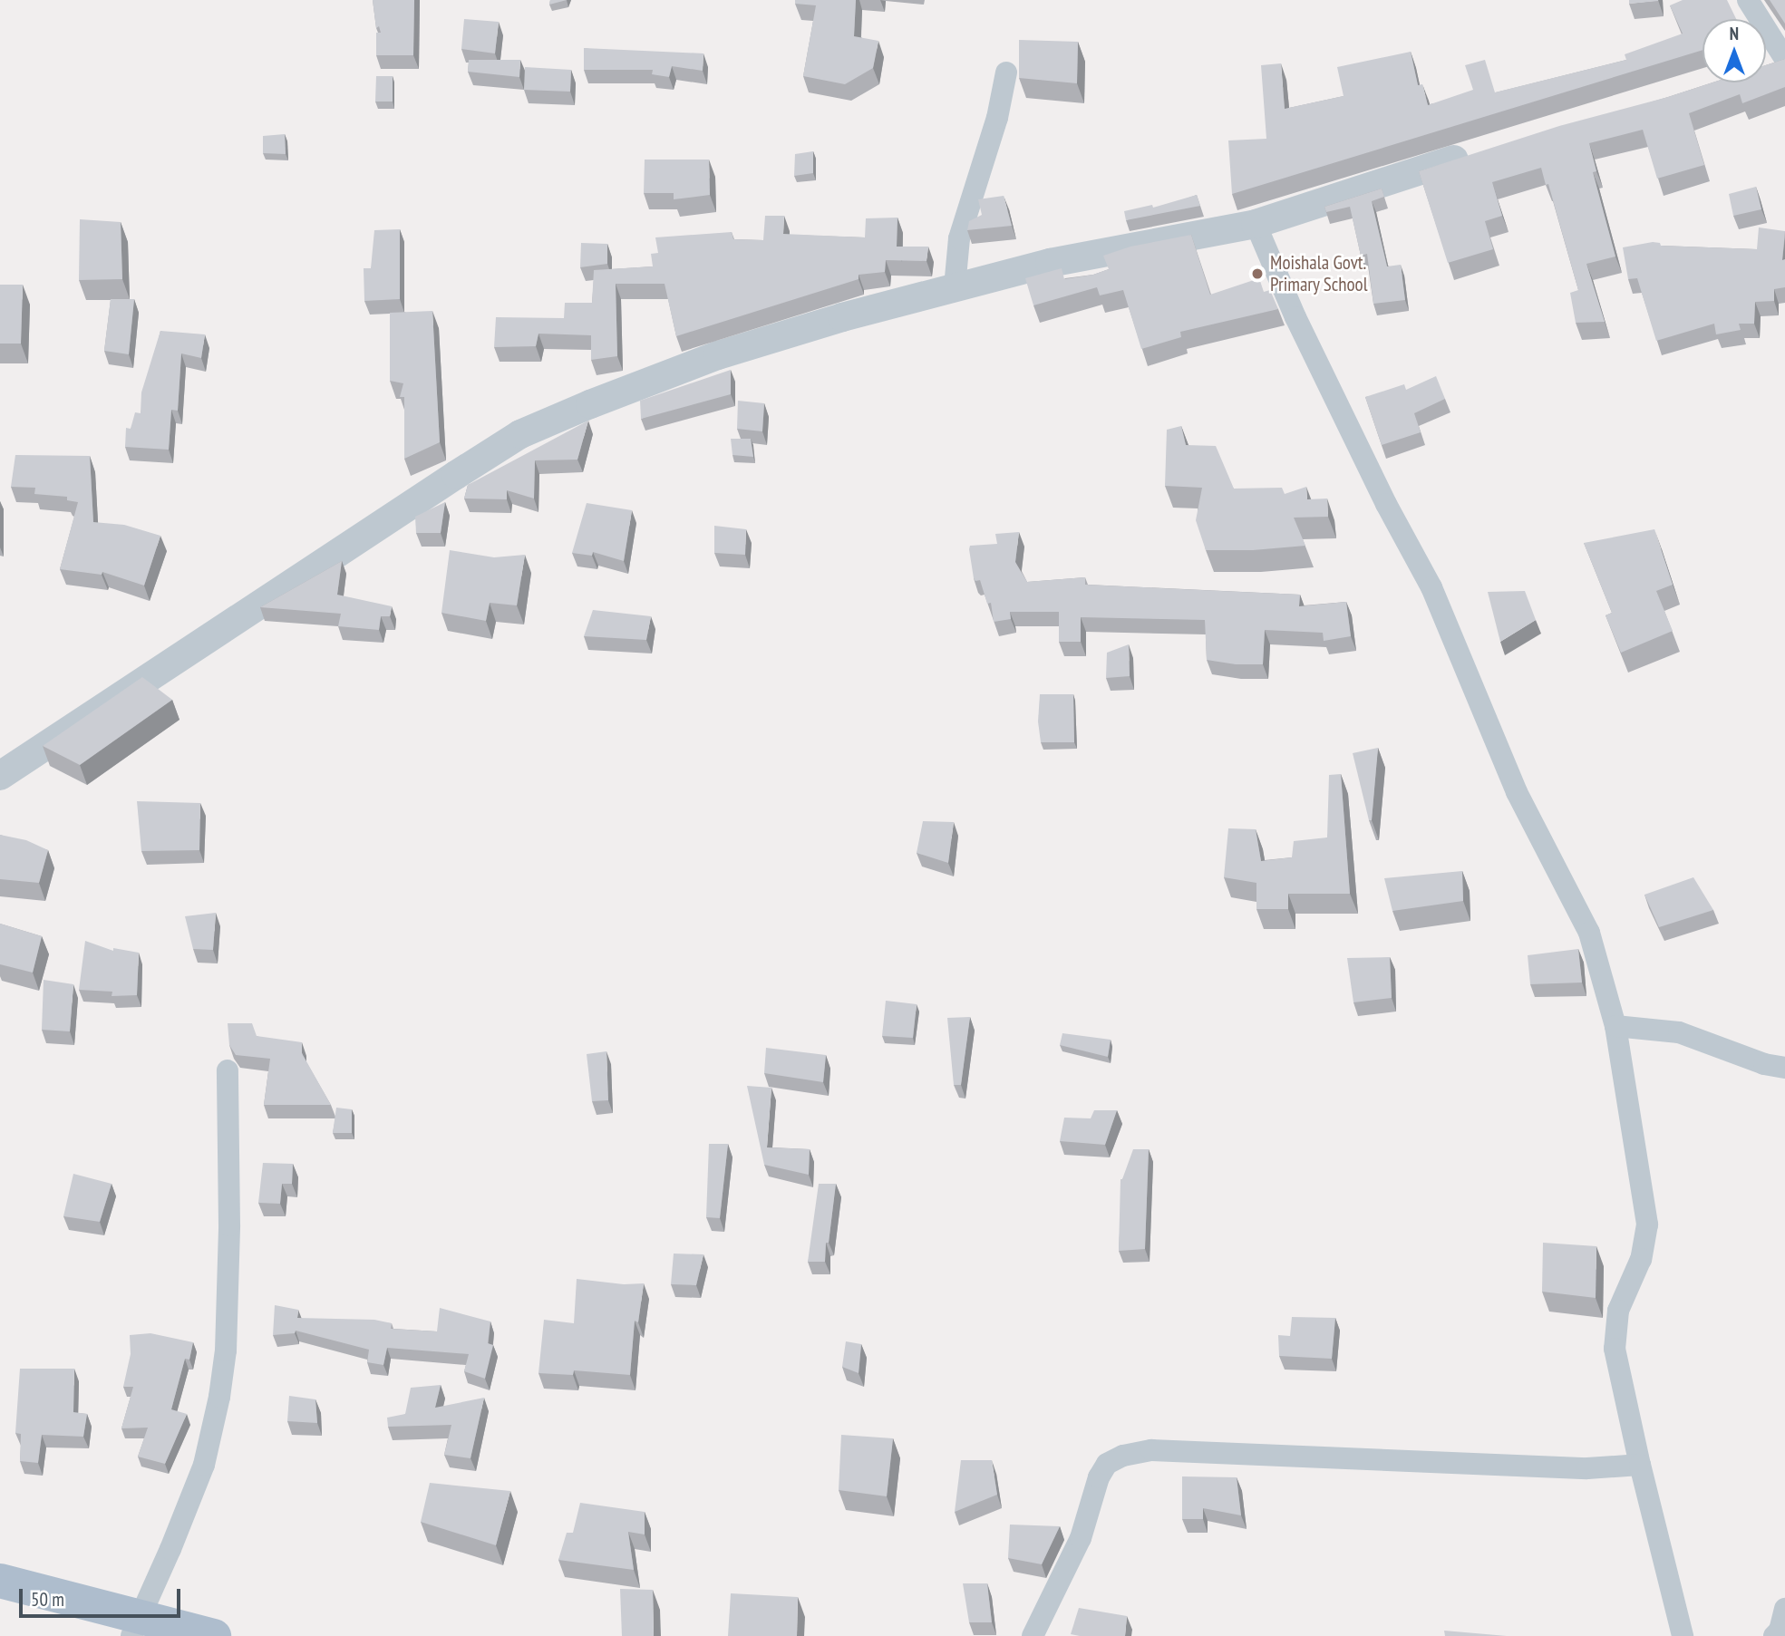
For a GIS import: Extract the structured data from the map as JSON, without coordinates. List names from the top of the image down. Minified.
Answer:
{"places":["Moishala Govt. Primary School"],"scale_bar":"50 m","north":"top"}
